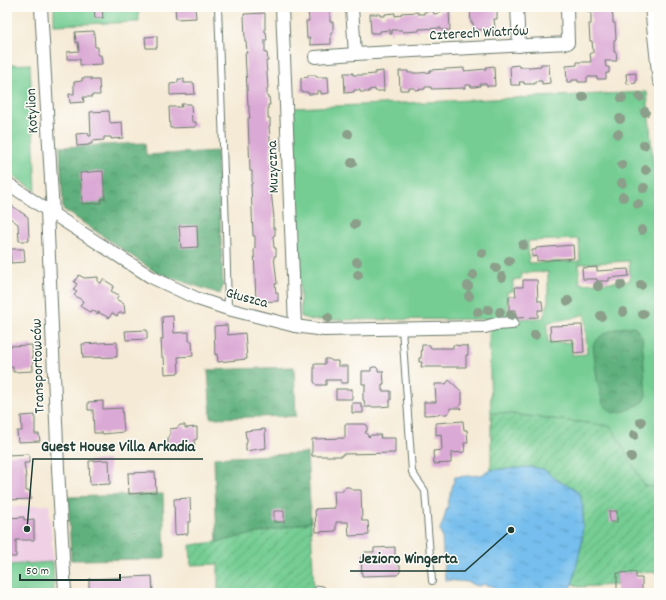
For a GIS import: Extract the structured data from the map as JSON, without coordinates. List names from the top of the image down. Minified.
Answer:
{"streets":{"street":["Czterech Wiatrów","Kotylion","Muzyczna","Głuszca","Transportowców"]},"crossings":[["Kotylion","Głuszca"],["Kotylion","Transportowców"],["Muzyczna","Głuszca"],["Głuszca","Transportowców"]],"places":["Guest House Villa Arkadia","Jezioro Wingerta"],"scale_bar":"50 m"}
